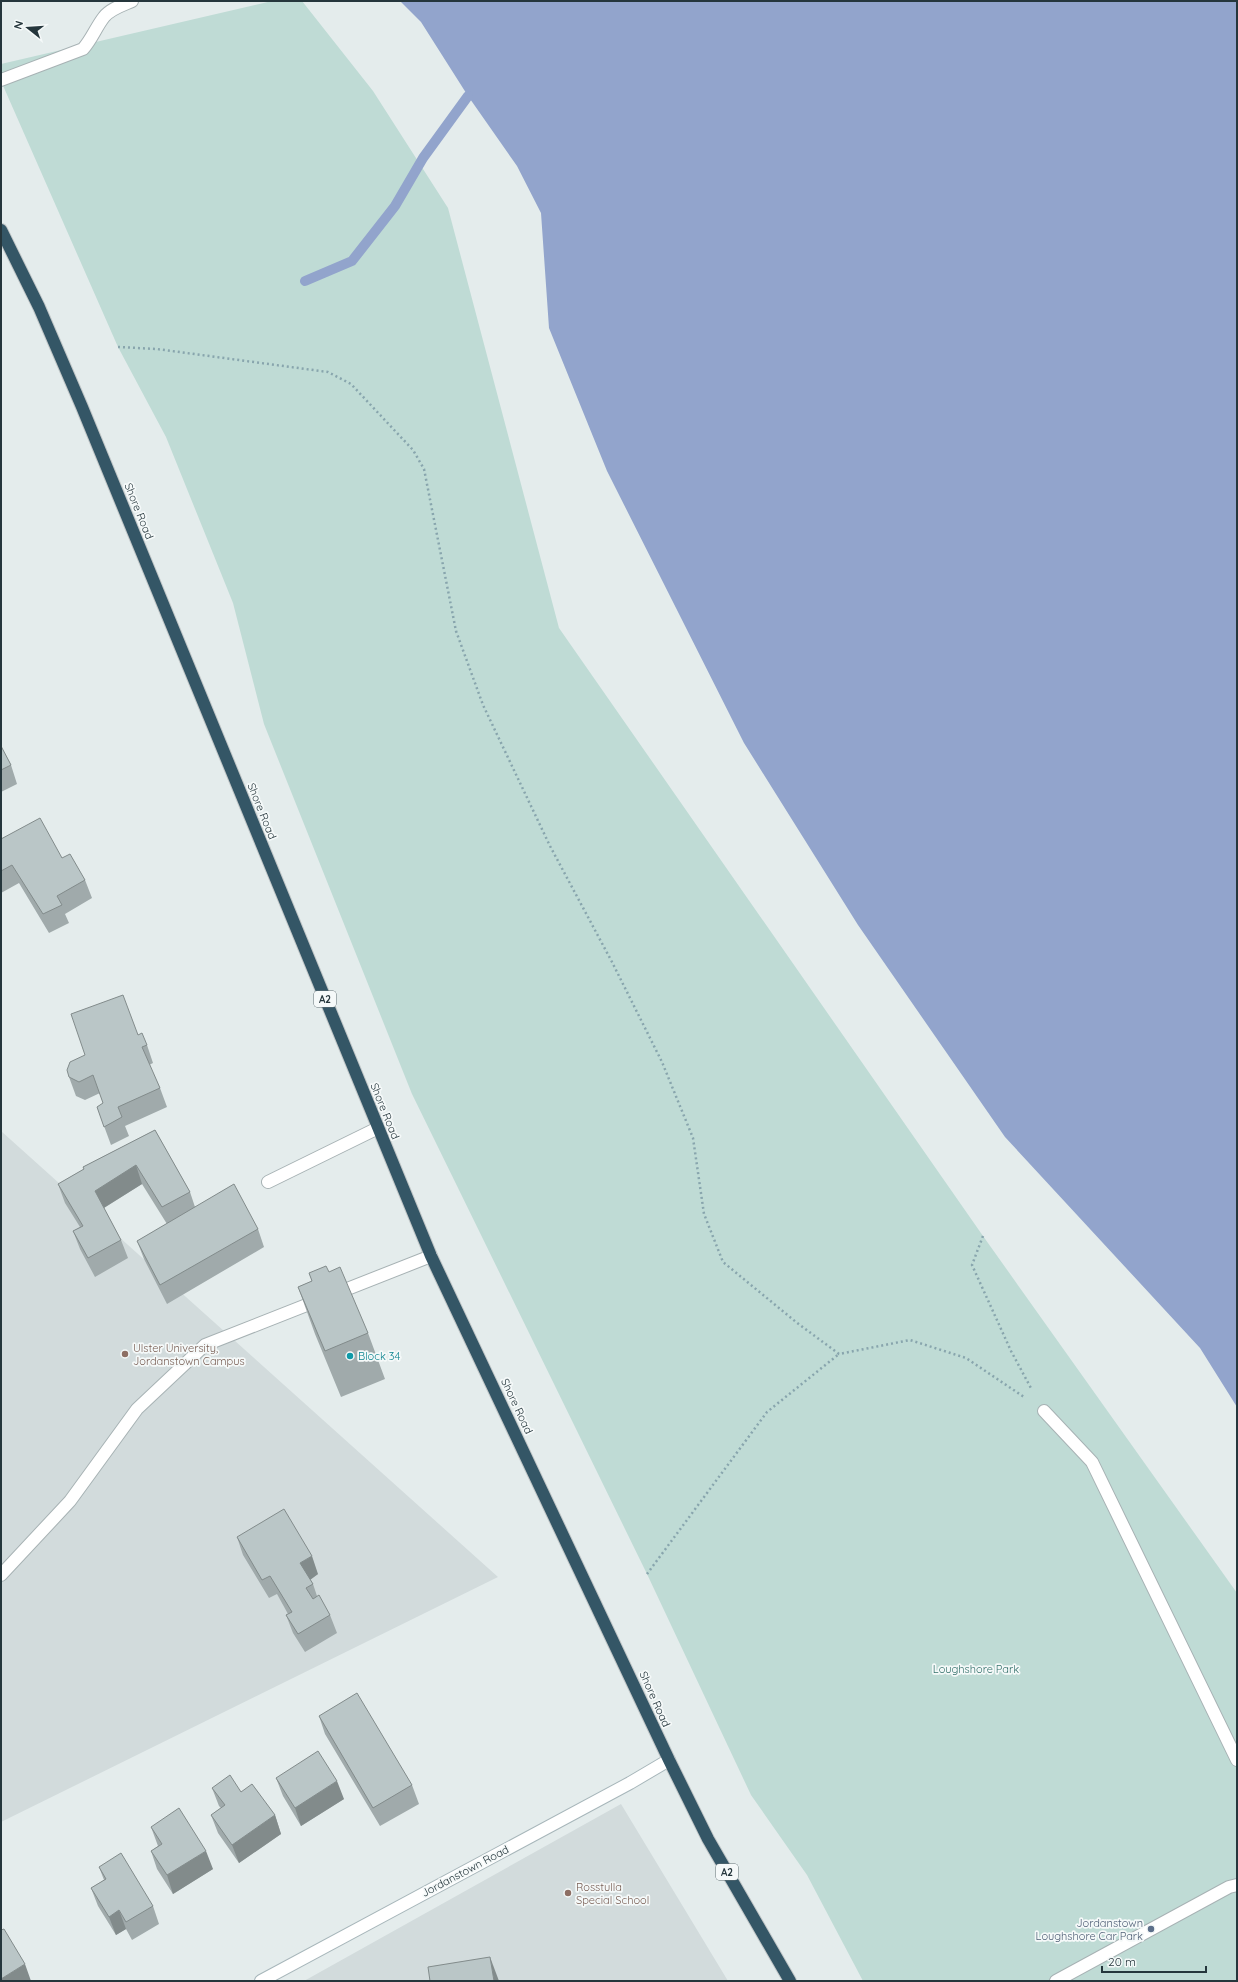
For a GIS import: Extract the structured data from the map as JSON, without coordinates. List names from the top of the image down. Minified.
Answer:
{"streets":{"highway":["Shore Road","A2"],"street":["Jordanstown Road"]},"crossings":[["Shore Road","Jordanstown Road"]],"parks":["Loughshore Park"],"places":["Ulster University, Jordanstown Campus","Block 34","Rosstulla Special School","Jordanstown Loughshore Car Park"],"scale_bar":"20 m","north":"left"}
